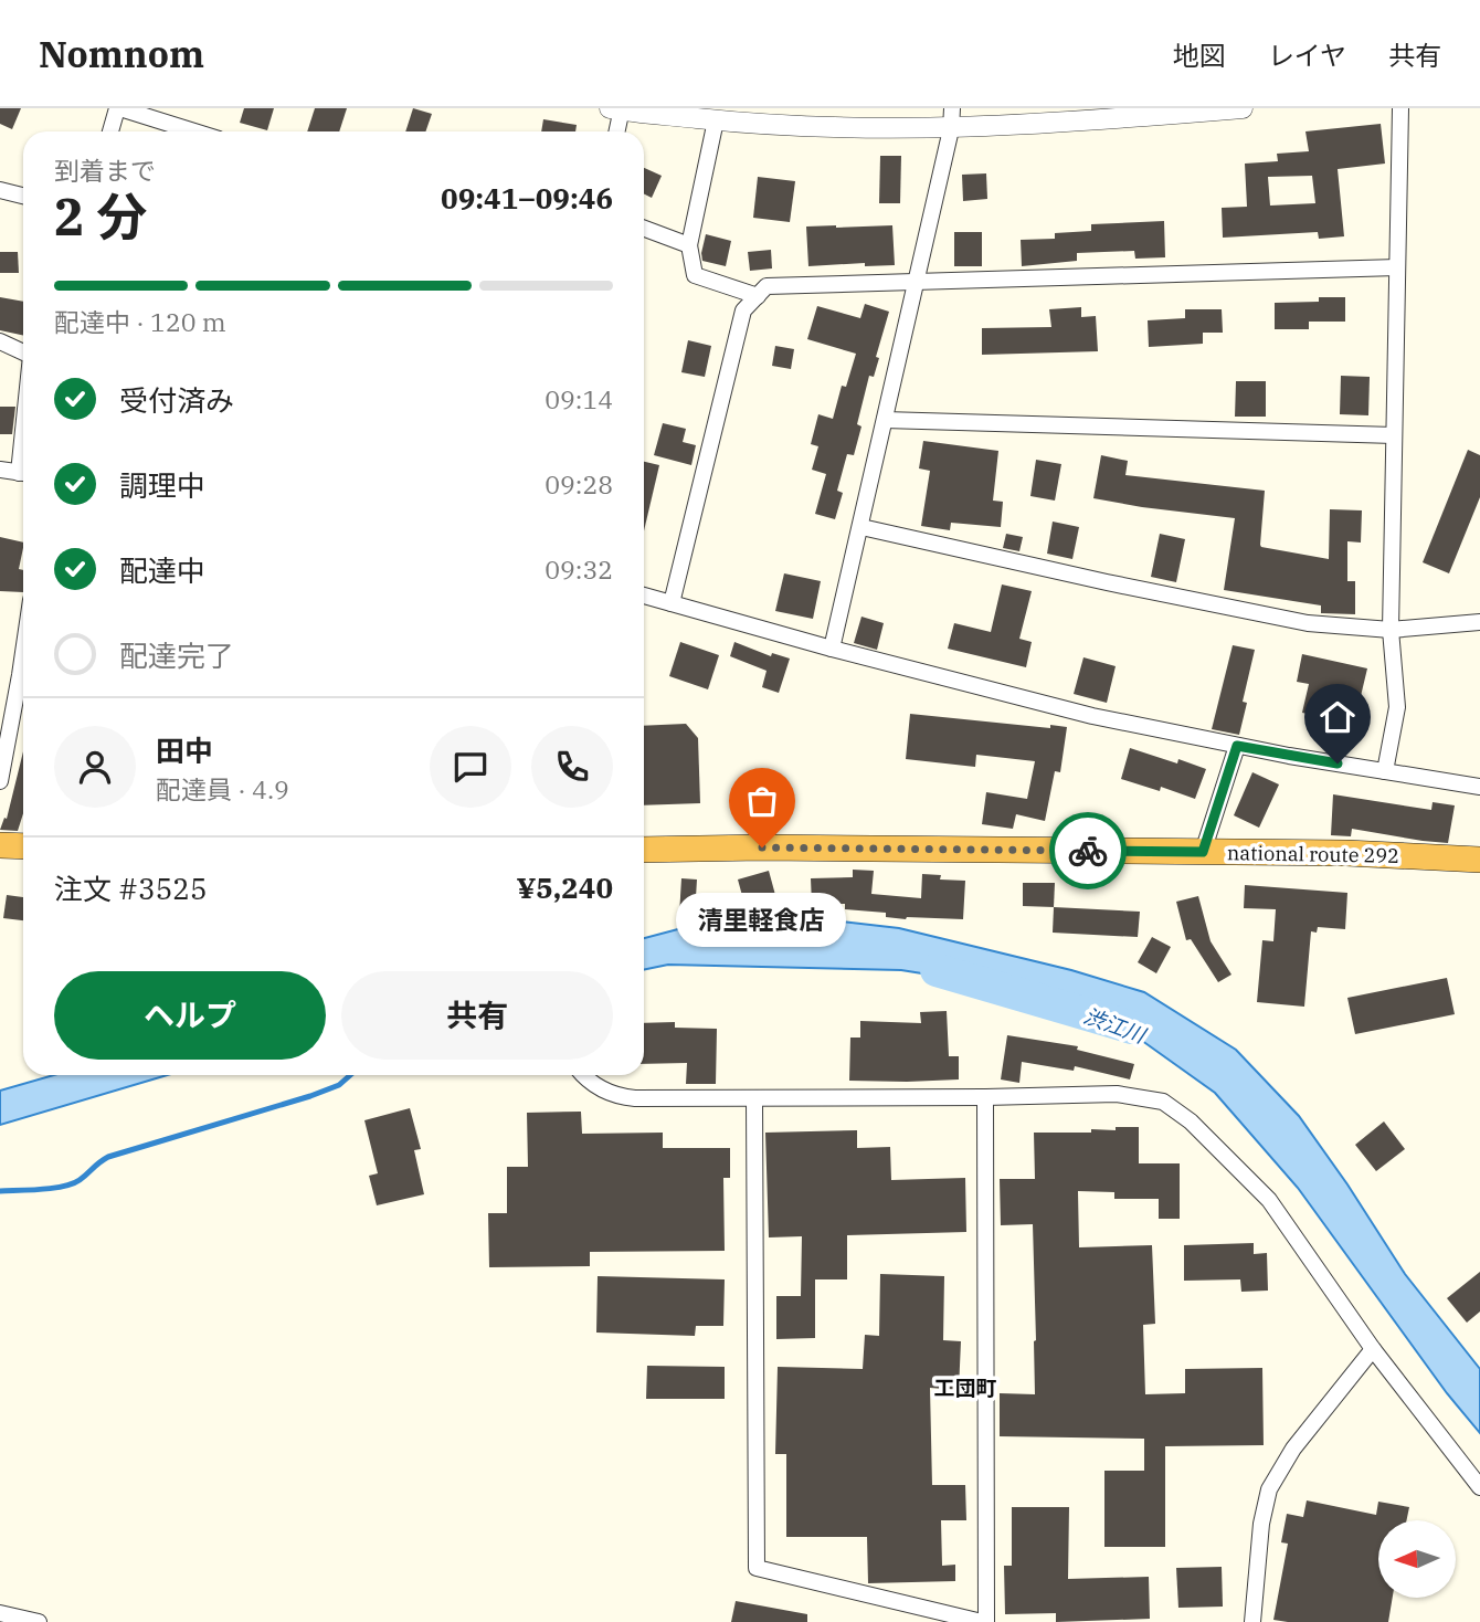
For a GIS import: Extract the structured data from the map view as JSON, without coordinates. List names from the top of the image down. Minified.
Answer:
{"streets":{"highway":["national route 292"]},"districts":["工団町"],"water":["渋江川"],"places":["清里軽食店"],"north":"left","page":{"header":"Nomnom","nav":["地図","レイヤ","共有"],"heading":["2 分","到着まで","09:41–09:46"],"panel":["田中","配達員 · 4.9","注文 #3525","¥5,240"],"bar":"配達中 · 120 m","list":[["受付済み","09:14"],["調理中","09:28"],["配達中","09:32"],"配達完了"],"bubble":"清里軽食店","buttons":["ヘルプ","共有"]}}
